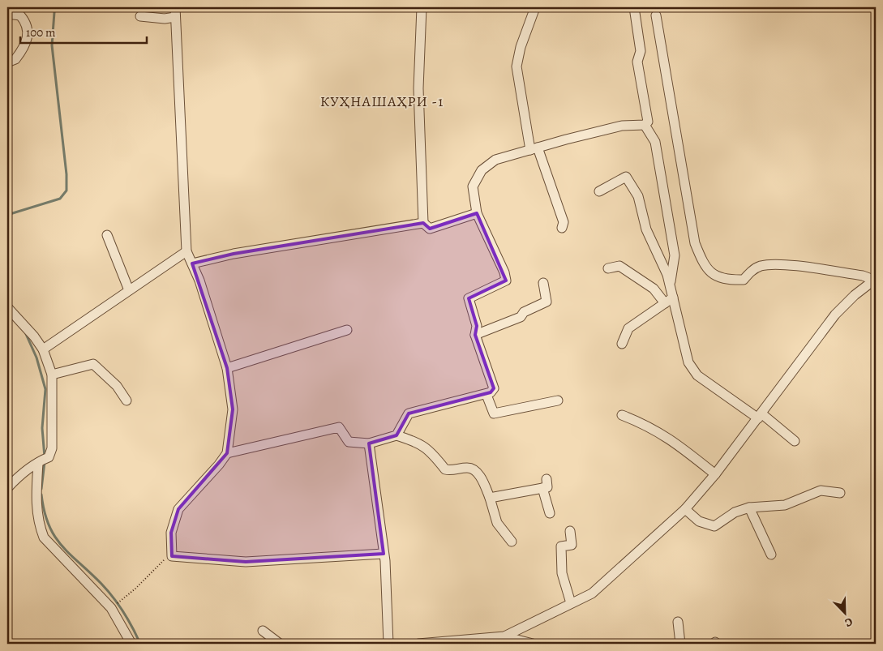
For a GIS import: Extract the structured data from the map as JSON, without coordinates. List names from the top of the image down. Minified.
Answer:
{"districts":["КУҲНАШАҲРИ -1"],"scale_bar":"100 m","north":"bottom right"}
